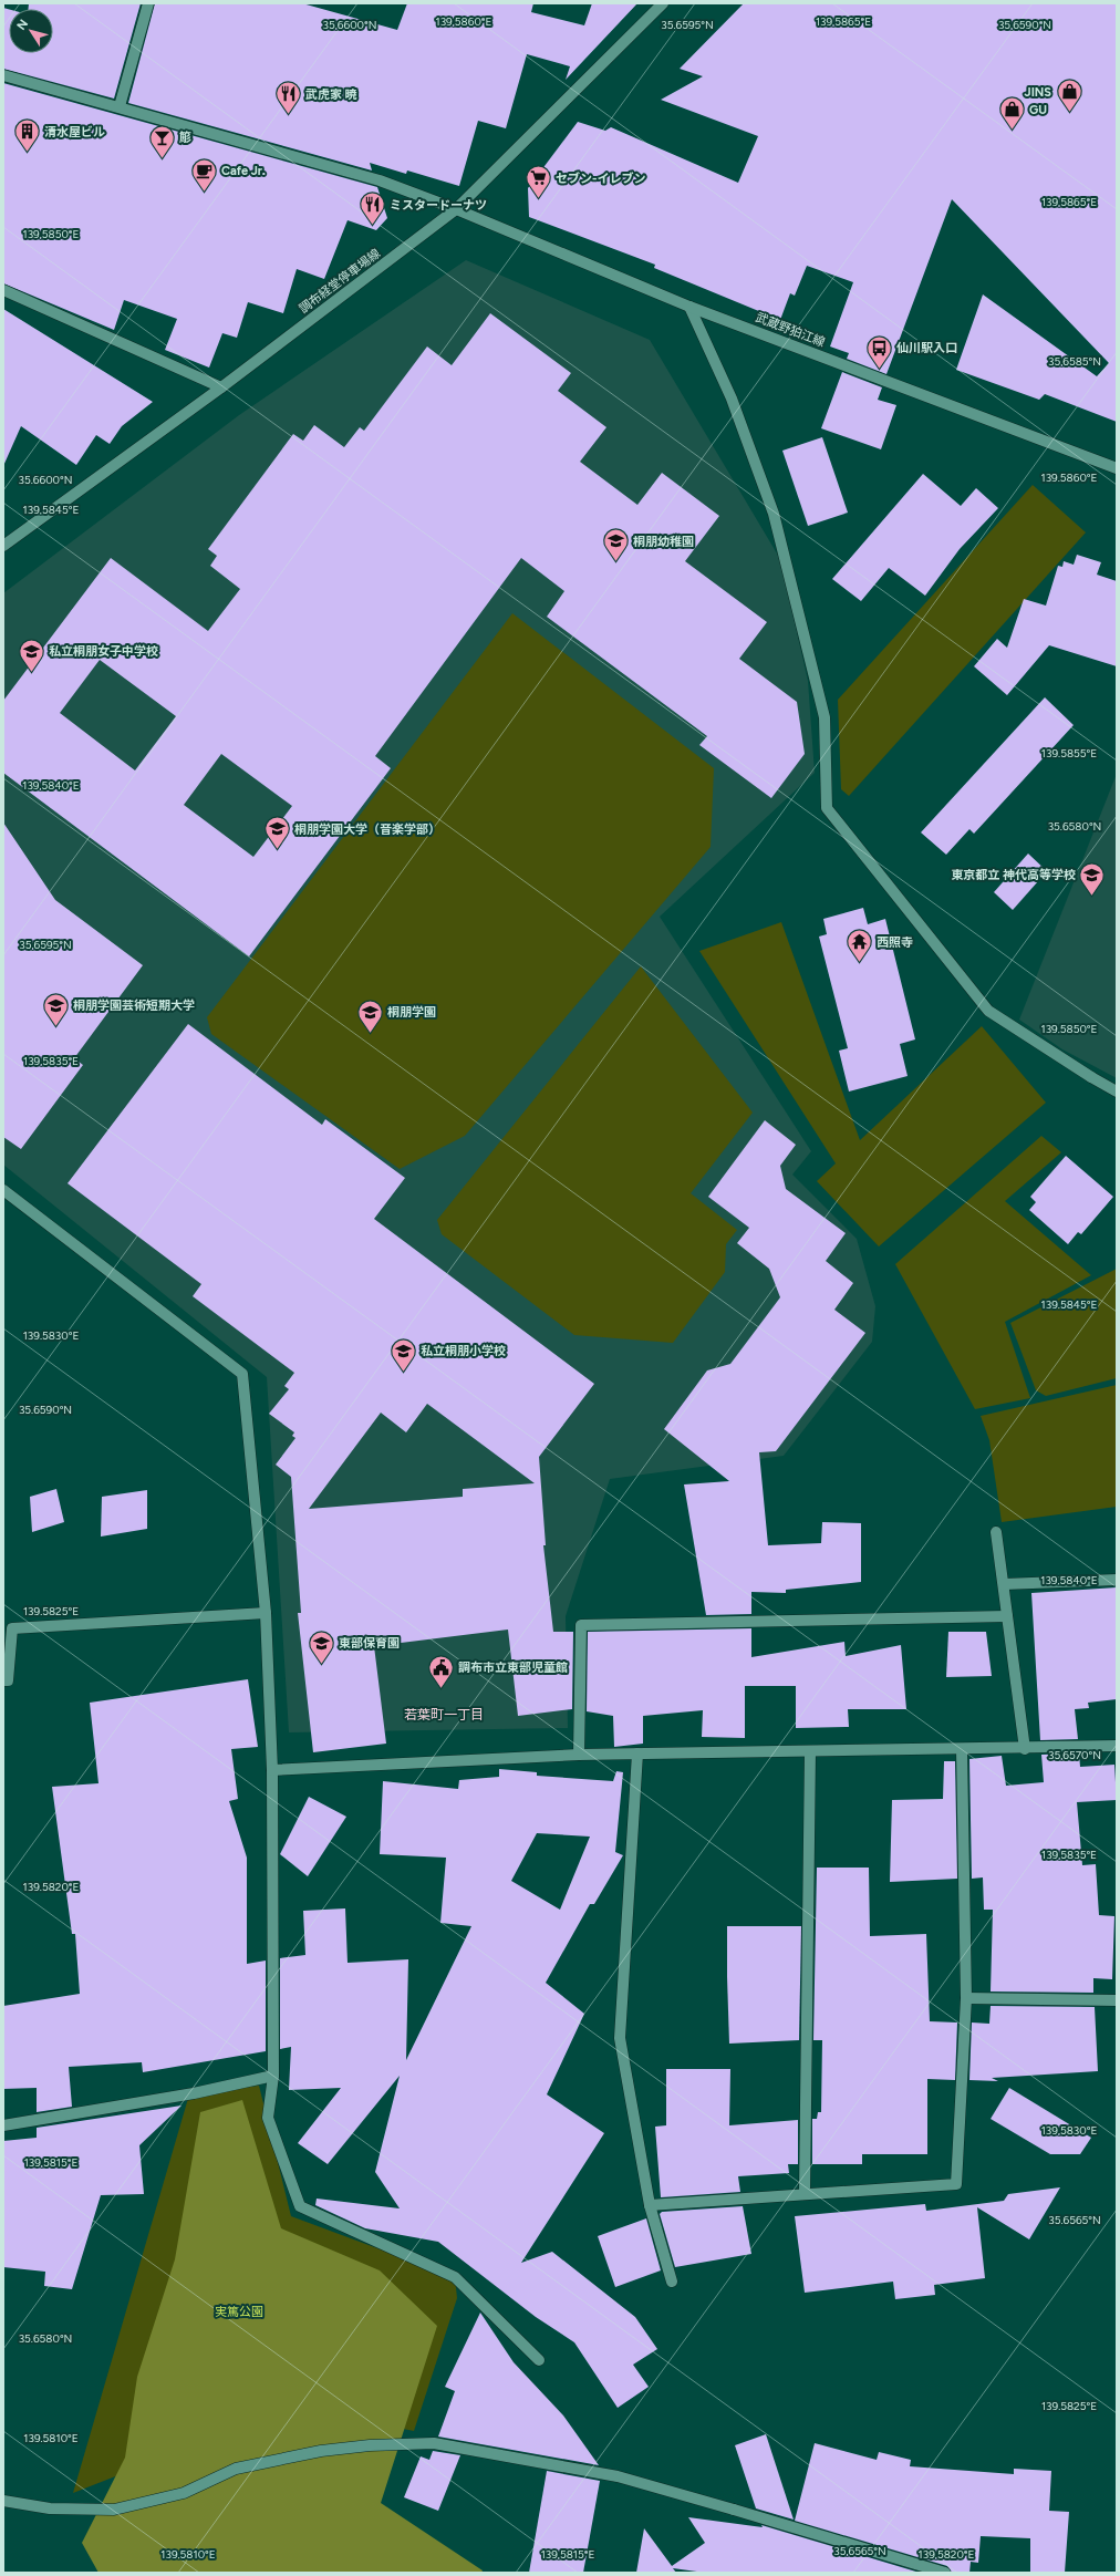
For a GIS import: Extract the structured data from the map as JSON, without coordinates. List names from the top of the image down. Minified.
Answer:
{"streets":{"street":["調布経堂停車場線","武蔵野狛江線"]},"crossings":[["調布経堂停車場線","武蔵野狛江線"]],"districts":["若葉町一丁目"],"parks":["実篤公園"],"places":{"shop":["JINS","GU"],"restaurant":["武虎家 暁","ミスタードーナツ"],"building":["清水屋ビル"],"bar":["簓"],"cafe":["Cafe Jr."],"supermarket":["セブン-イレブン"],"bus stop":["仙川駅入口"],"school or university":["桐朋幼稚園","私立桐朋女子中学校","桐朋学園大学（音楽学部）","東京都立 神代高等学校","桐朋学園芸術短期大学","桐朋学園","私立桐朋小学校","東部保育園"],"temple":["西照寺"],"public building":["調布市立東部児童館"]},"north":"top left","coordinates":["139.5860°E","139.5865°E","35.6590°N","35.6600°N","35.6595°N","139.5850°E","35.6585°N","139.5845°E","139.5855°E","139.5840°E","35.6580°N","139.5835°E","139.5830°E","139.5825°E","35.6570°N","139.5820°E","139.5815°E","35.6565°N","139.5810°E"]}
